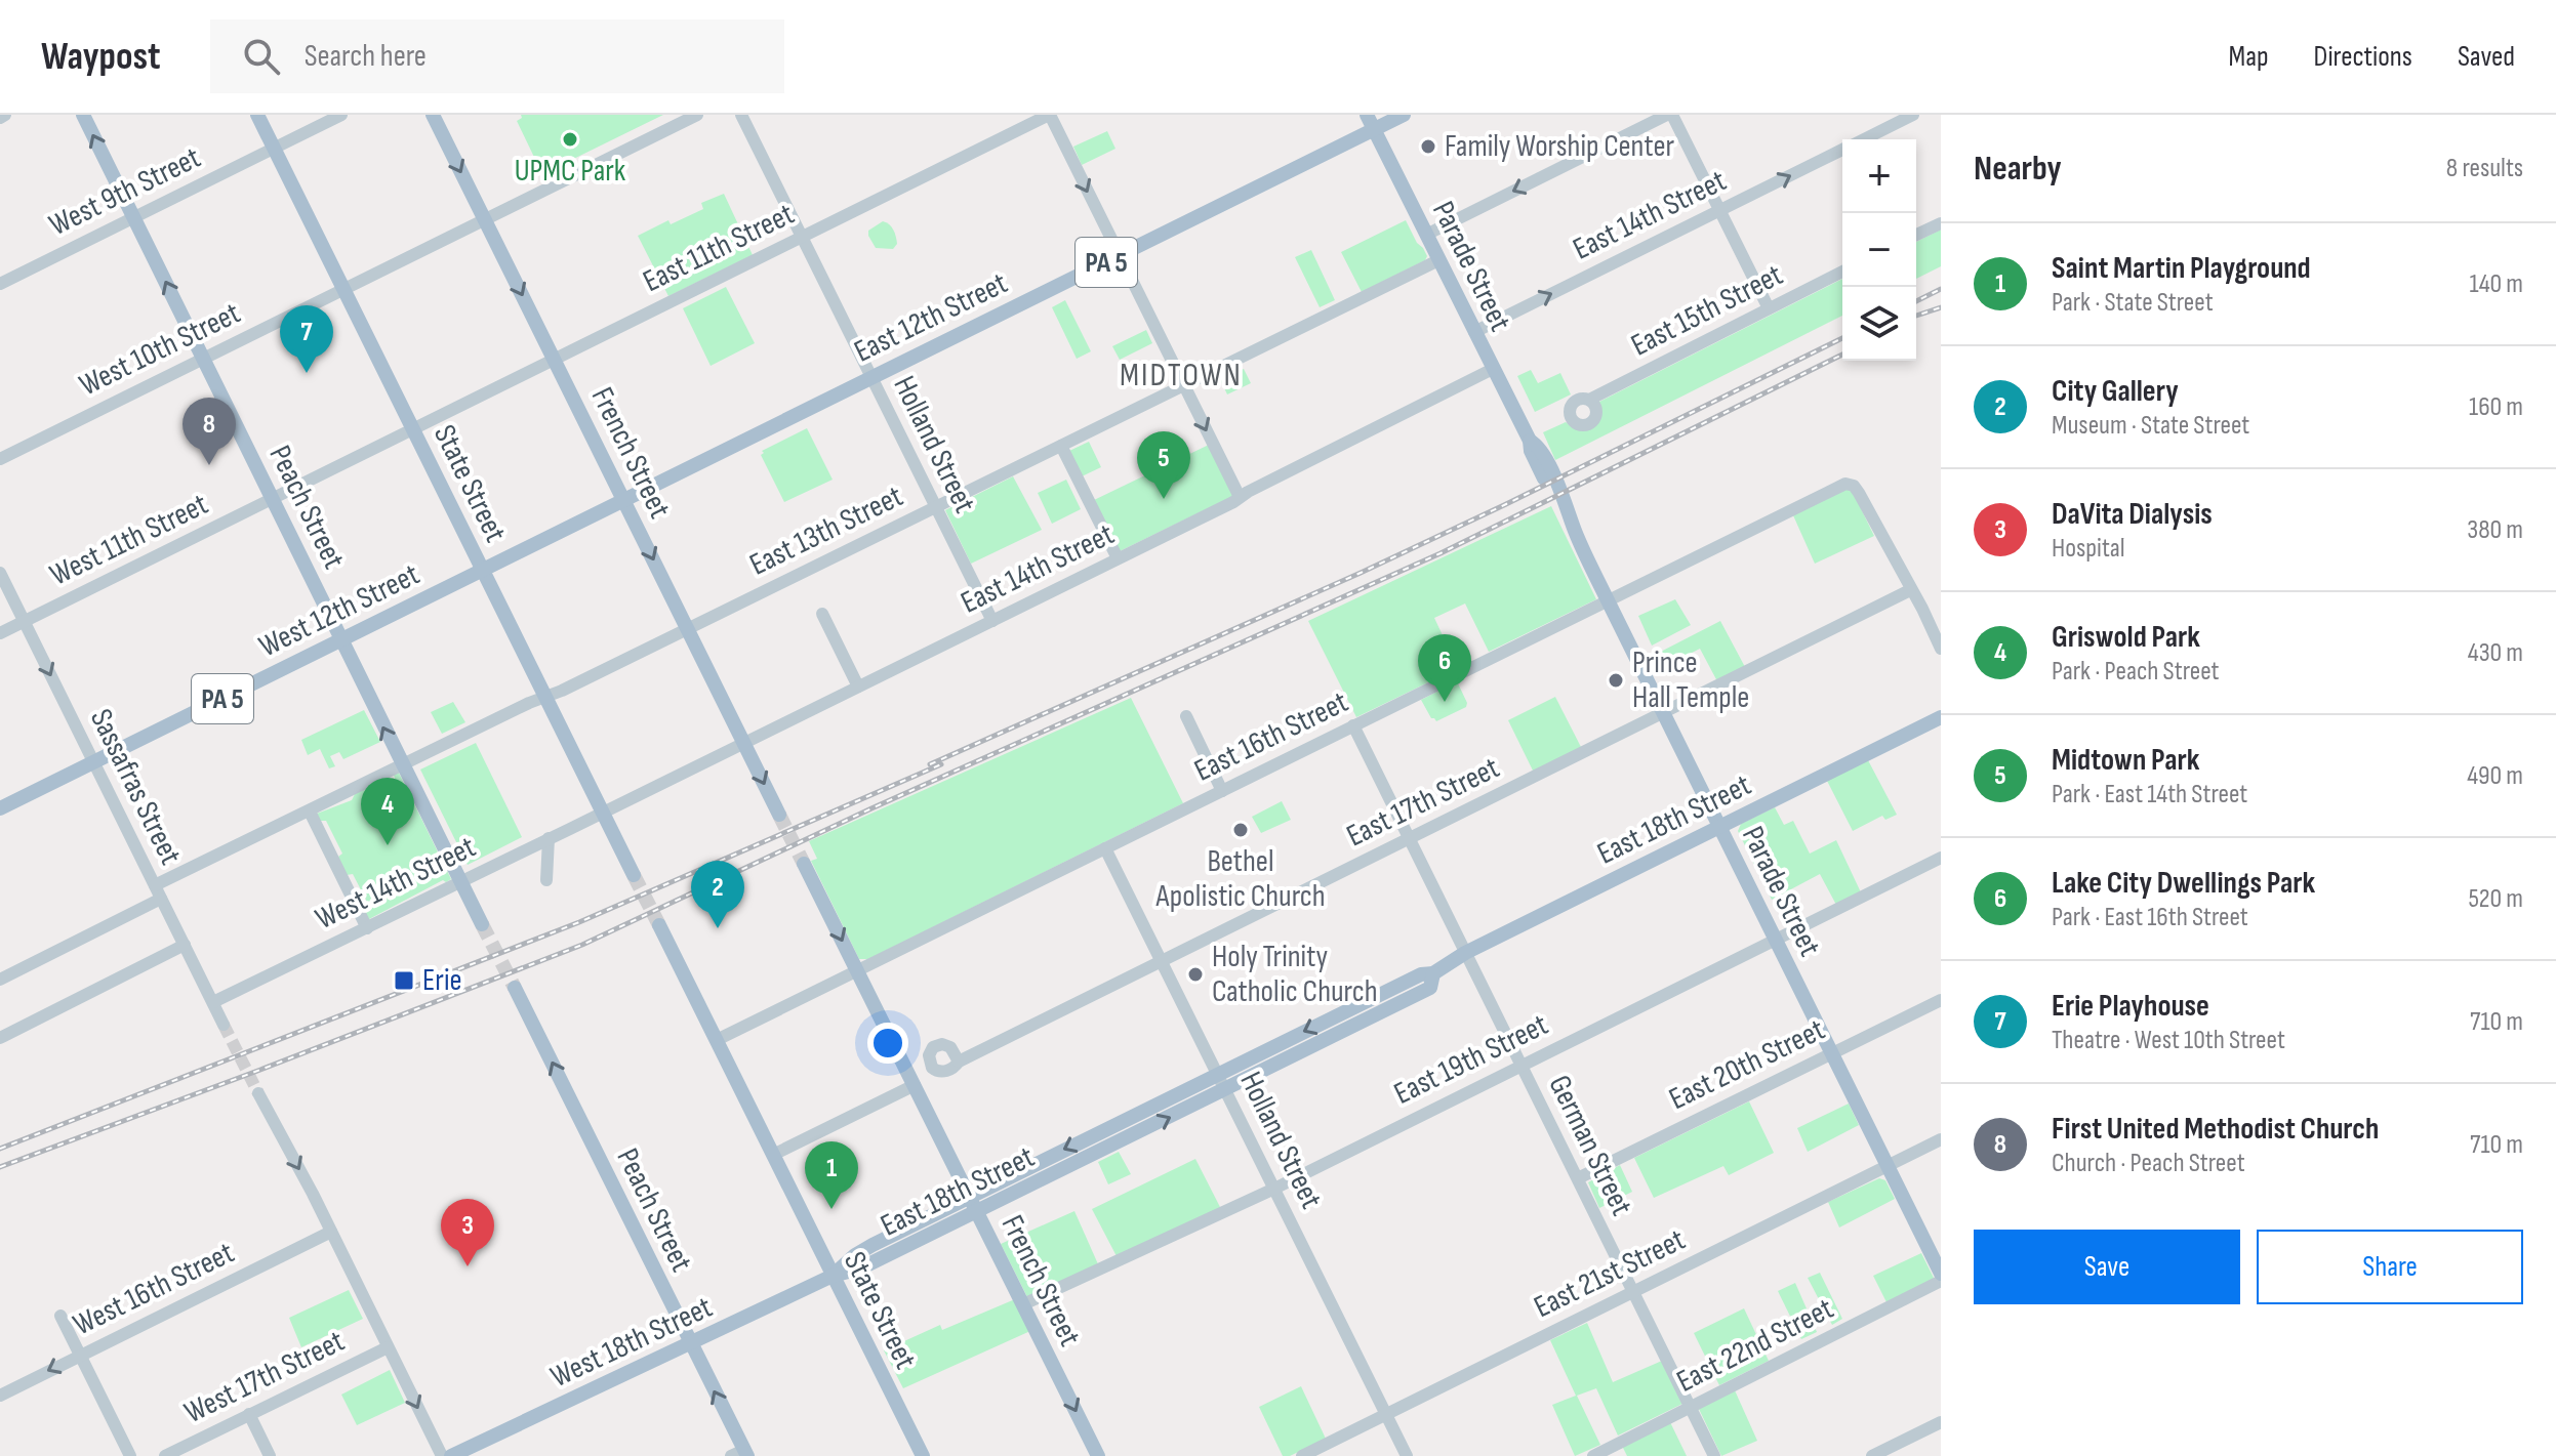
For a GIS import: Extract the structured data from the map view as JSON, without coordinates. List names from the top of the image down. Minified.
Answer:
{"streets":{"main road":["PA 5","Parade Street","East 12th Street","French Street","State Street","Peach Street","West 12th Street","East 18th Street","West 18th Street"],"street":["West 9th Street","East 14th Street","East 11th Street","East 15th Street","West 10th Street","Holland Street","East 13th Street","West 11th Street","East 16th Street","Sassafras Street","East 17th Street","West 14th Street","East 19th Street","East 20th Street","German Street","East 21st Street","West 16th Street","East 22nd Street","West 17th Street"]},"crossings":[["West 9th Street","State Street"],["West 9th Street","Peach Street"],["East 14th Street","Parade Street"],["East 14th Street","Holland Street"],["East 14th Street","French Street"],["East 14th Street","State Street"],["East 14th Street","West 14th Street"],["East 11th Street","Holland Street"],["East 11th Street","French Street"],["East 11th Street","State Street"],["East 11th Street","West 11th Street"],["Parade Street","East 12th Street"],["Parade Street","East 13th Street"],["Parade Street","East 16th Street"],["Parade Street","East 17th Street"],["Parade Street","East 18th Street"],["Parade Street","East 19th Street"],["Parade Street","East 20th Street"],["Parade Street","East 21st Street"],["East 12th Street","Holland Street"],["East 12th Street","French Street"],["East 12th Street","State Street"],["East 12th Street","West 12th Street"],["West 10th Street","French Street"],["West 10th Street","State Street"],["West 10th Street","Peach Street"],["Holland Street","East 13th Street"],["Holland Street","East 16th Street"],["Holland Street","East 17th Street"],["Holland Street","East 18th Street"],["Holland Street","East 19th Street"],["Holland Street","East 21st Street"],["French Street","East 13th Street"],["French Street","East 16th Street"],["French Street","East 18th Street"],["French Street","East 19th Street"],["State Street","East 13th Street"],["State Street","West 11th Street"],["State Street","West 12th Street"],["State Street","East 16th Street"],["State Street","East 18th Street"],["State Street","West 14th Street"],["State Street","West 18th Street"],["Peach Street","East 13th Street"],["Peach Street","West 11th Street"],["Peach Street","West 12th Street"],["Peach Street","West 14th Street"],["Peach Street","West 18th Street"],["East 13th Street","Sassafras Street"],["West 11th Street","Sassafras Street"],["West 12th Street","Sassafras Street"],["East 16th Street","East 17th Street"],["East 16th Street","German Street"],["Sassafras Street","West 14th Street"],["East 17th Street","German Street"],["East 18th Street","German Street"],["East 18th Street","West 18th Street"],["East 19th Street","German Street"],["East 20th Street","German Street"],["German Street","East 21st Street"],["German Street","East 22nd Street"]],"one_way":["French Street","Peach Street"],"districts":["MIDTOWN"],"places":{"other":["UPMC Park","Family Worship Center","Prince Hall Temple","Bethel Apolistic Church","Holy Trinity Catholic Church"],"transit":["Erie"]},"page":{"header":"Waypost","search":"Search here","nav":["Map","Directions","Saved"],"heading":["Nearby","8 results"],"map_buttons":["+","−"],"list":[{"mark":"1","name":"Saint Martin Playground","note":"Park · State Street","value":"140 m"},{"mark":"2","name":"City Gallery","note":"Museum · State Street","value":"160 m"},{"mark":"3","name":"DaVita Dialysis","note":"Hospital","value":"380 m"},{"mark":"4","name":"Griswold Park","note":"Park · Peach Street","value":"430 m"},{"mark":"5","name":"Midtown Park","note":"Park · East 14th Street","value":"490 m"},{"mark":"6","name":"Lake City Dwellings Park","note":"Park · East 16th Street","value":"520 m"},{"mark":"7","name":"Erie Playhouse","note":"Theatre · West 10th Street","value":"710 m"},{"mark":"8","name":"First United Methodist Church","note":"Church · Peach Street","value":"710 m"}],"pins":["7","8","5","6","4","2","1","3"],"buttons":["Save","Share"]}}
